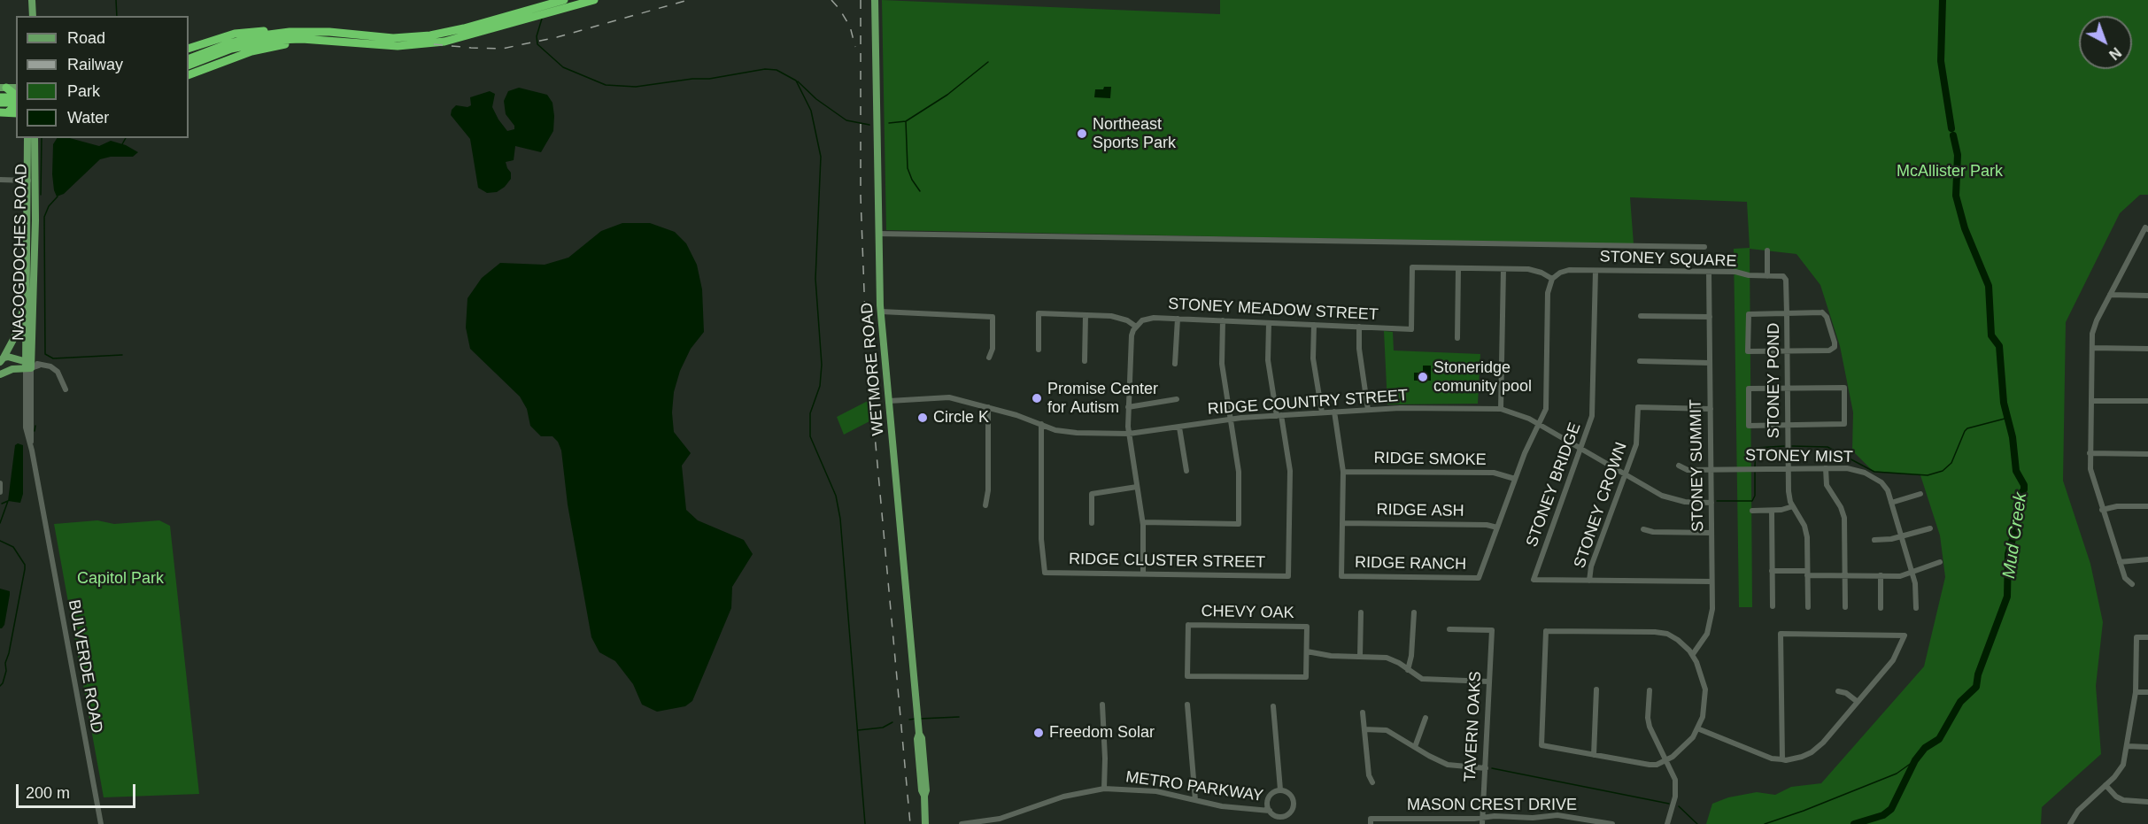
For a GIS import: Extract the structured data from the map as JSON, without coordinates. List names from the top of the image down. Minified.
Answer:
{"streets":{"main road":["NACOGDOCHES ROAD","WETMORE ROAD"],"street":["STONEY SQUARE","STONEY MEADOW STREET","STONEY POND","RIDGE COUNTRY STREET","STONEY MIST","RIDGE SMOKE","STONEY SUMMIT","STONEY BRIDGE","STONEY CROWN","RIDGE ASH","RIDGE CLUSTER STREET","RIDGE RANCH","CHEVY OAK","BULVERDE ROAD","TAVERN OAKS","METRO PARKWAY","MASON CREST DRIVE"]},"crossings":[["NACOGDOCHES ROAD","BULVERDE ROAD"],["STONEY SQUARE","STONEY POND"],["STONEY SQUARE","STONEY SUMMIT"],["STONEY SQUARE","STONEY BRIDGE"],["WETMORE ROAD","RIDGE COUNTRY STREET"],["STONEY POND","STONEY MIST"],["RIDGE COUNTRY STREET","STONEY SUMMIT"],["RIDGE COUNTRY STREET","STONEY BRIDGE"],["RIDGE COUNTRY STREET","STONEY CROWN"],["RIDGE COUNTRY STREET","RIDGE CLUSTER STREET"],["STONEY MIST","STONEY SUMMIT"],["STONEY SUMMIT","STONEY CROWN"],["STONEY BRIDGE","STONEY CROWN"],["RIDGE ASH","RIDGE RANCH"],["TAVERN OAKS","MASON CREST DRIVE"]],"water":["Mud Creek"],"parks":["McAllister Park","Capitol Park"],"places":["Northeast Sports Park","Stoneridge comunity pool","Promise Center for Autism","Circle K","Freedom Solar"],"legend":["Road","Railway","Park","Water"],"scale_bar":"200 m","north":"bottom right"}
